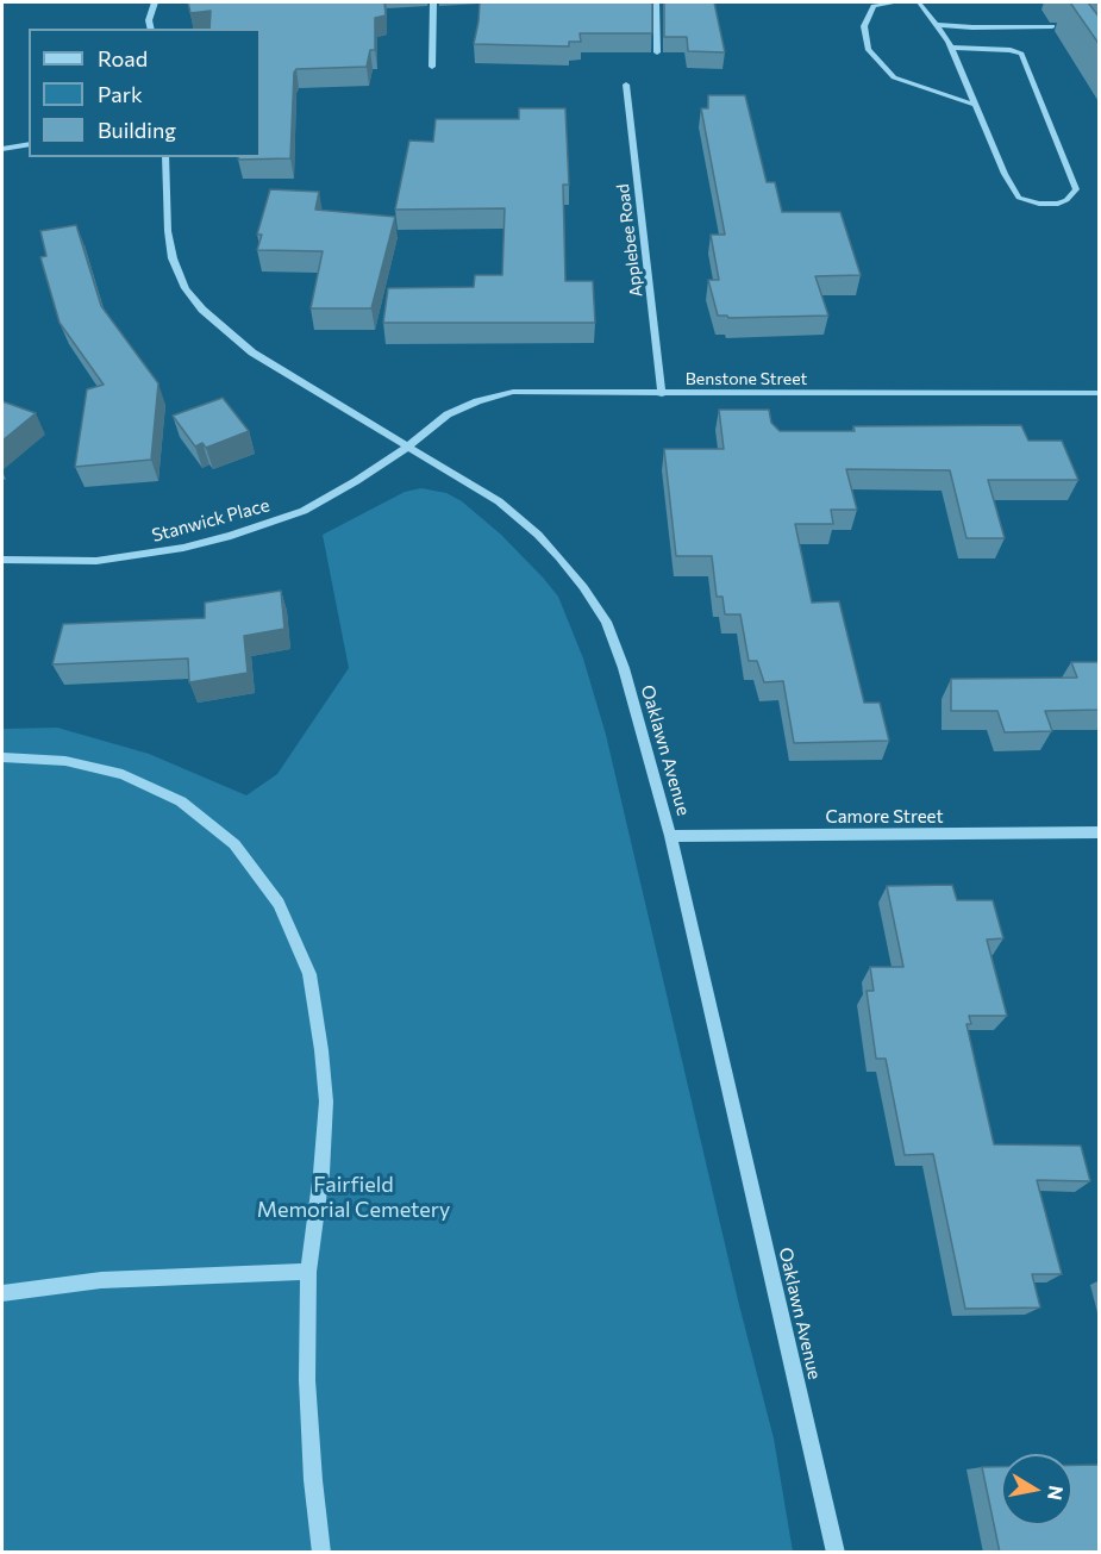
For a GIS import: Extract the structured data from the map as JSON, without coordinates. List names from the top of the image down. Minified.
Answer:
{"streets":{"street":["Applebee Road","Benstone Street","Stanwick Place","Oaklawn Avenue","Camore Street"]},"crossings":[["Applebee Road","Benstone Street"],["Benstone Street","Stanwick Place"],["Benstone Street","Oaklawn Avenue"],["Stanwick Place","Oaklawn Avenue"],["Oaklawn Avenue","Camore Street"]],"parks":["Fairfield Memorial Cemetery"],"legend":["Road","Park","Building"],"north":"right"}
